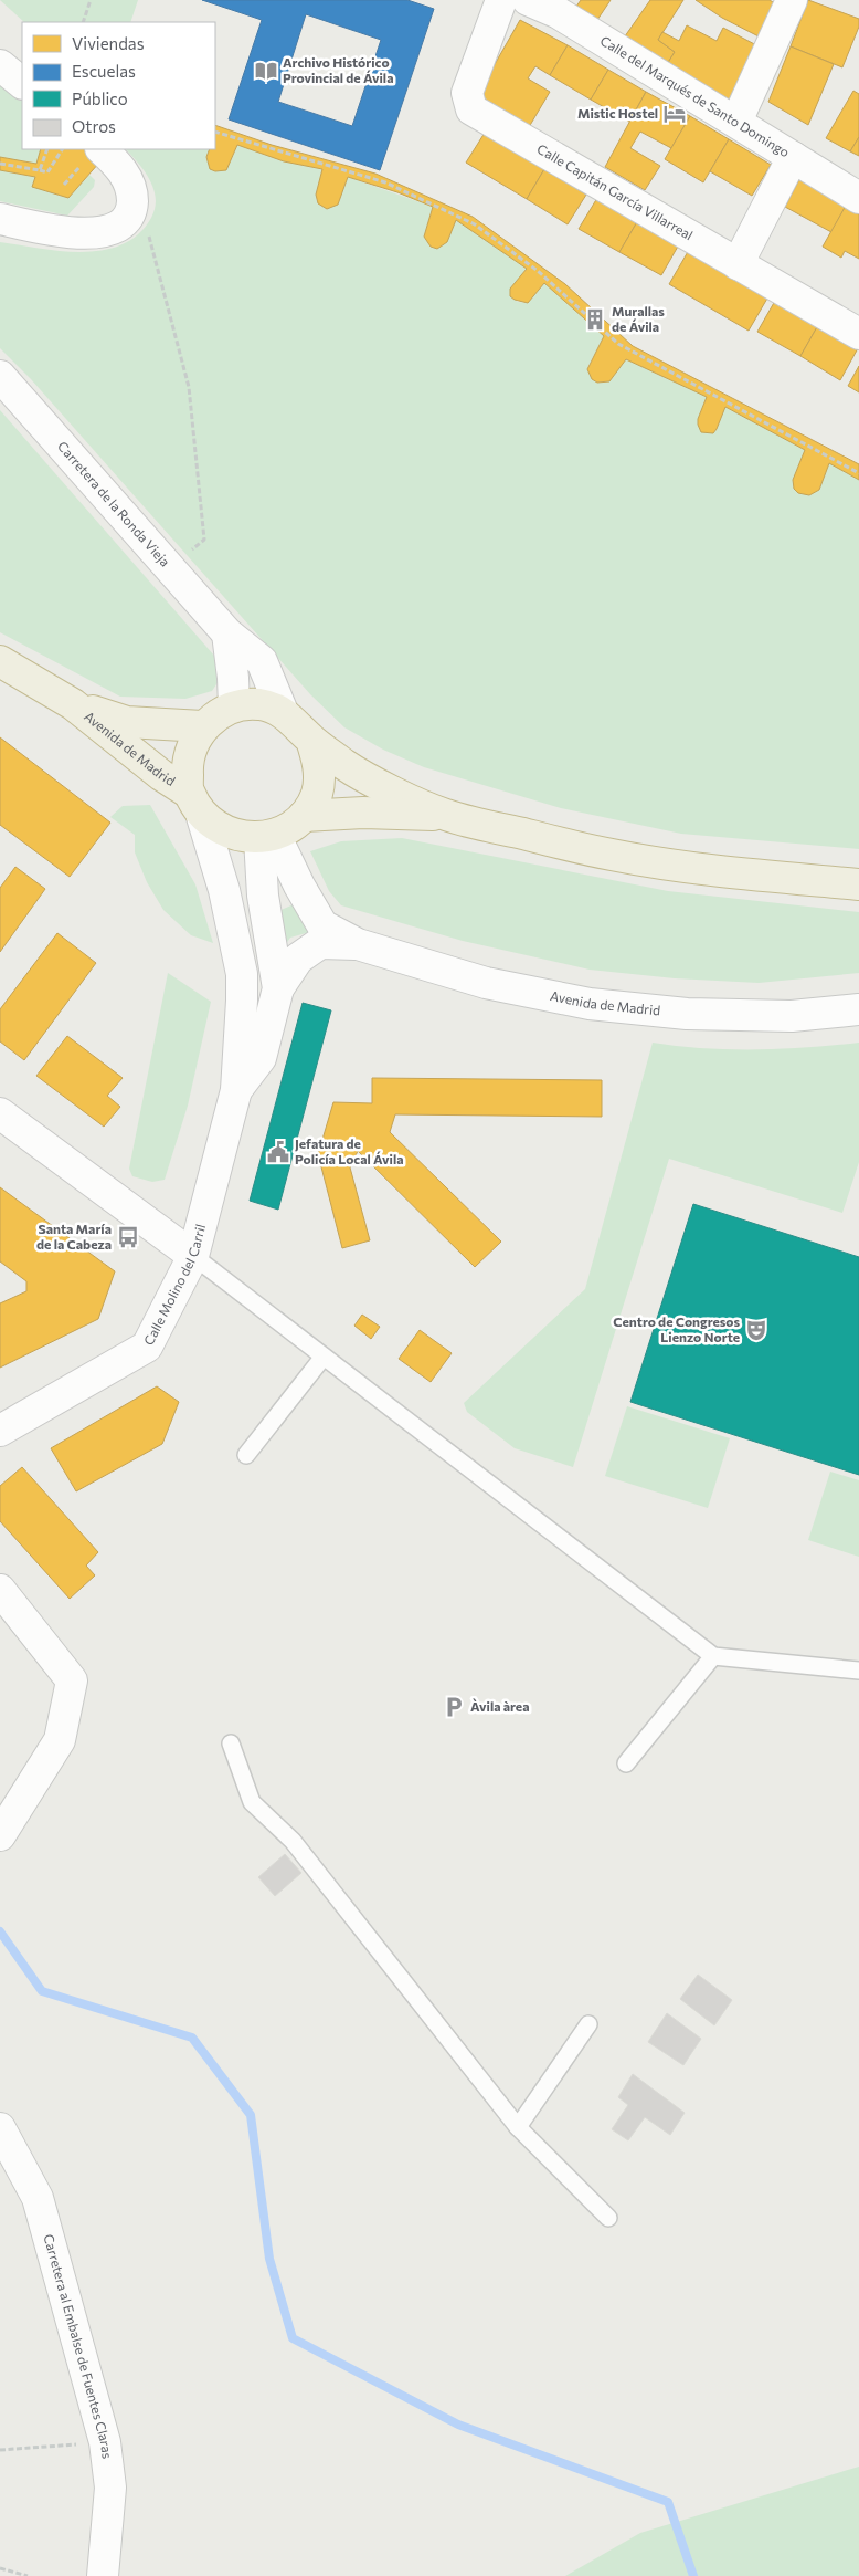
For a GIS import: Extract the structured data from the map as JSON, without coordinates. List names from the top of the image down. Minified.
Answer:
{"streets":{"highway":["Avenida de Madrid"],"street":["Calle del Marqués de Santo Domingo","Calle Capitán García Villarreal","Carretera de la Ronda Vieja","Calle Molino del Carril","Carretera al Embalse de Fuentes Claras"]},"crossings":[["Carretera de la Ronda Vieja","Avenida de Madrid"],["Carretera de la Ronda Vieja","Calle Molino del Carril"],["Avenida de Madrid","Calle Molino del Carril"]],"places":{"library":["Archivo Histórico Provincial de Ávila"],"hotel":["Mistic Hostel"],"building":["Murallas de Ávila"],"public building":["Jefatura de Policía Local Ávila"],"bus stop":["Santa María de la Cabeza"],"theatre":["Centro de Congresos Lienzo Norte"],"parking":["Àvila àrea"]},"legend":["Viviendas","Escuelas","Público","Otros"]}
